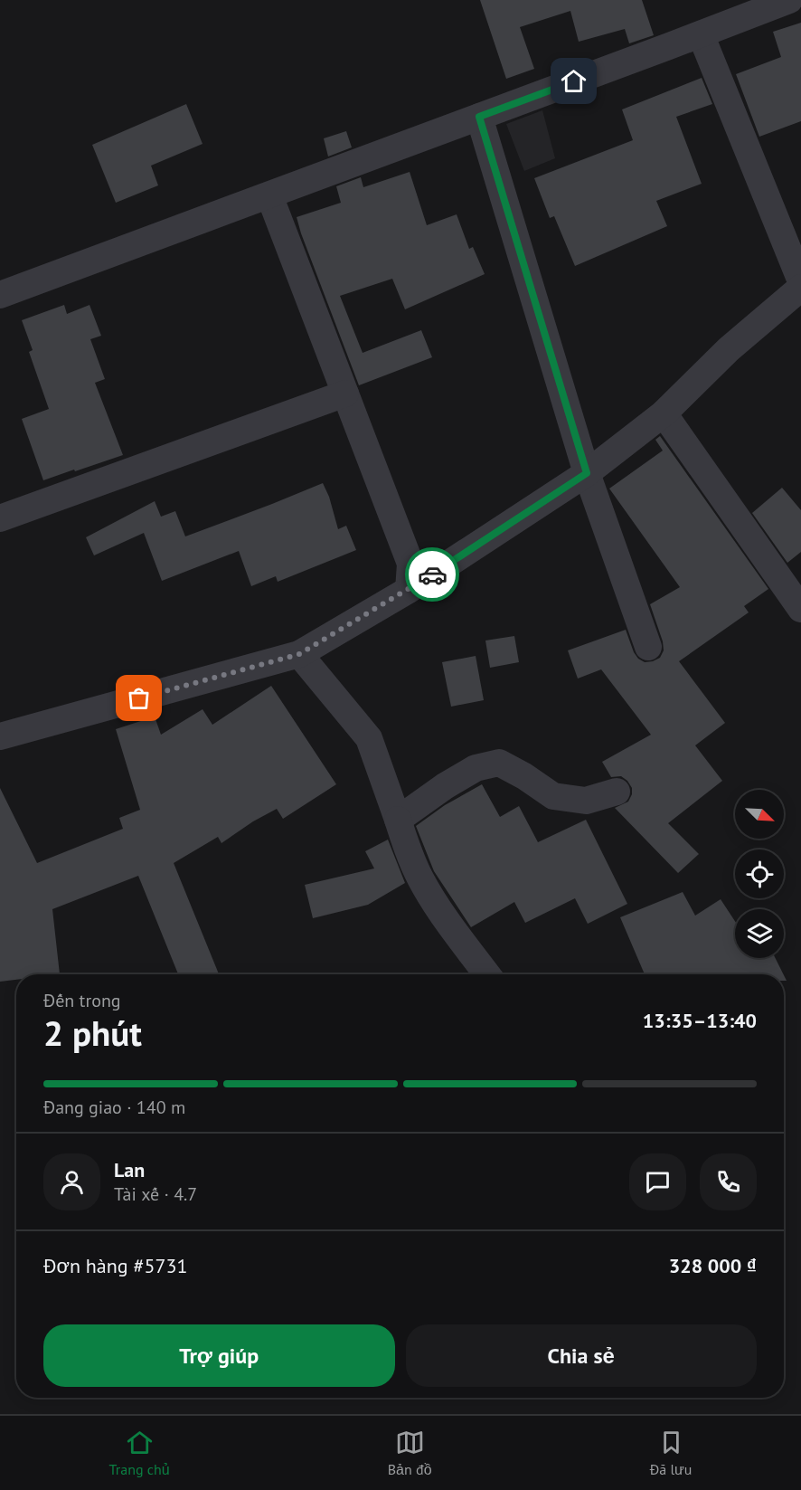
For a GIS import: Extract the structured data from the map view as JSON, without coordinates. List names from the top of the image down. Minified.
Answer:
{"north":"bottom right","page":{"heading":["2 phút","Đến trong","13:35–13:40"],"panel":["Lan","Tài xế · 4.7","Đơn hàng #5731","328 000 ₫"],"bar":"Đang giao · 140 m","buttons":["Trợ giúp","Chia sẻ"],"tabs":["Trang chủ","Bản đồ","Đã lưu"]}}
